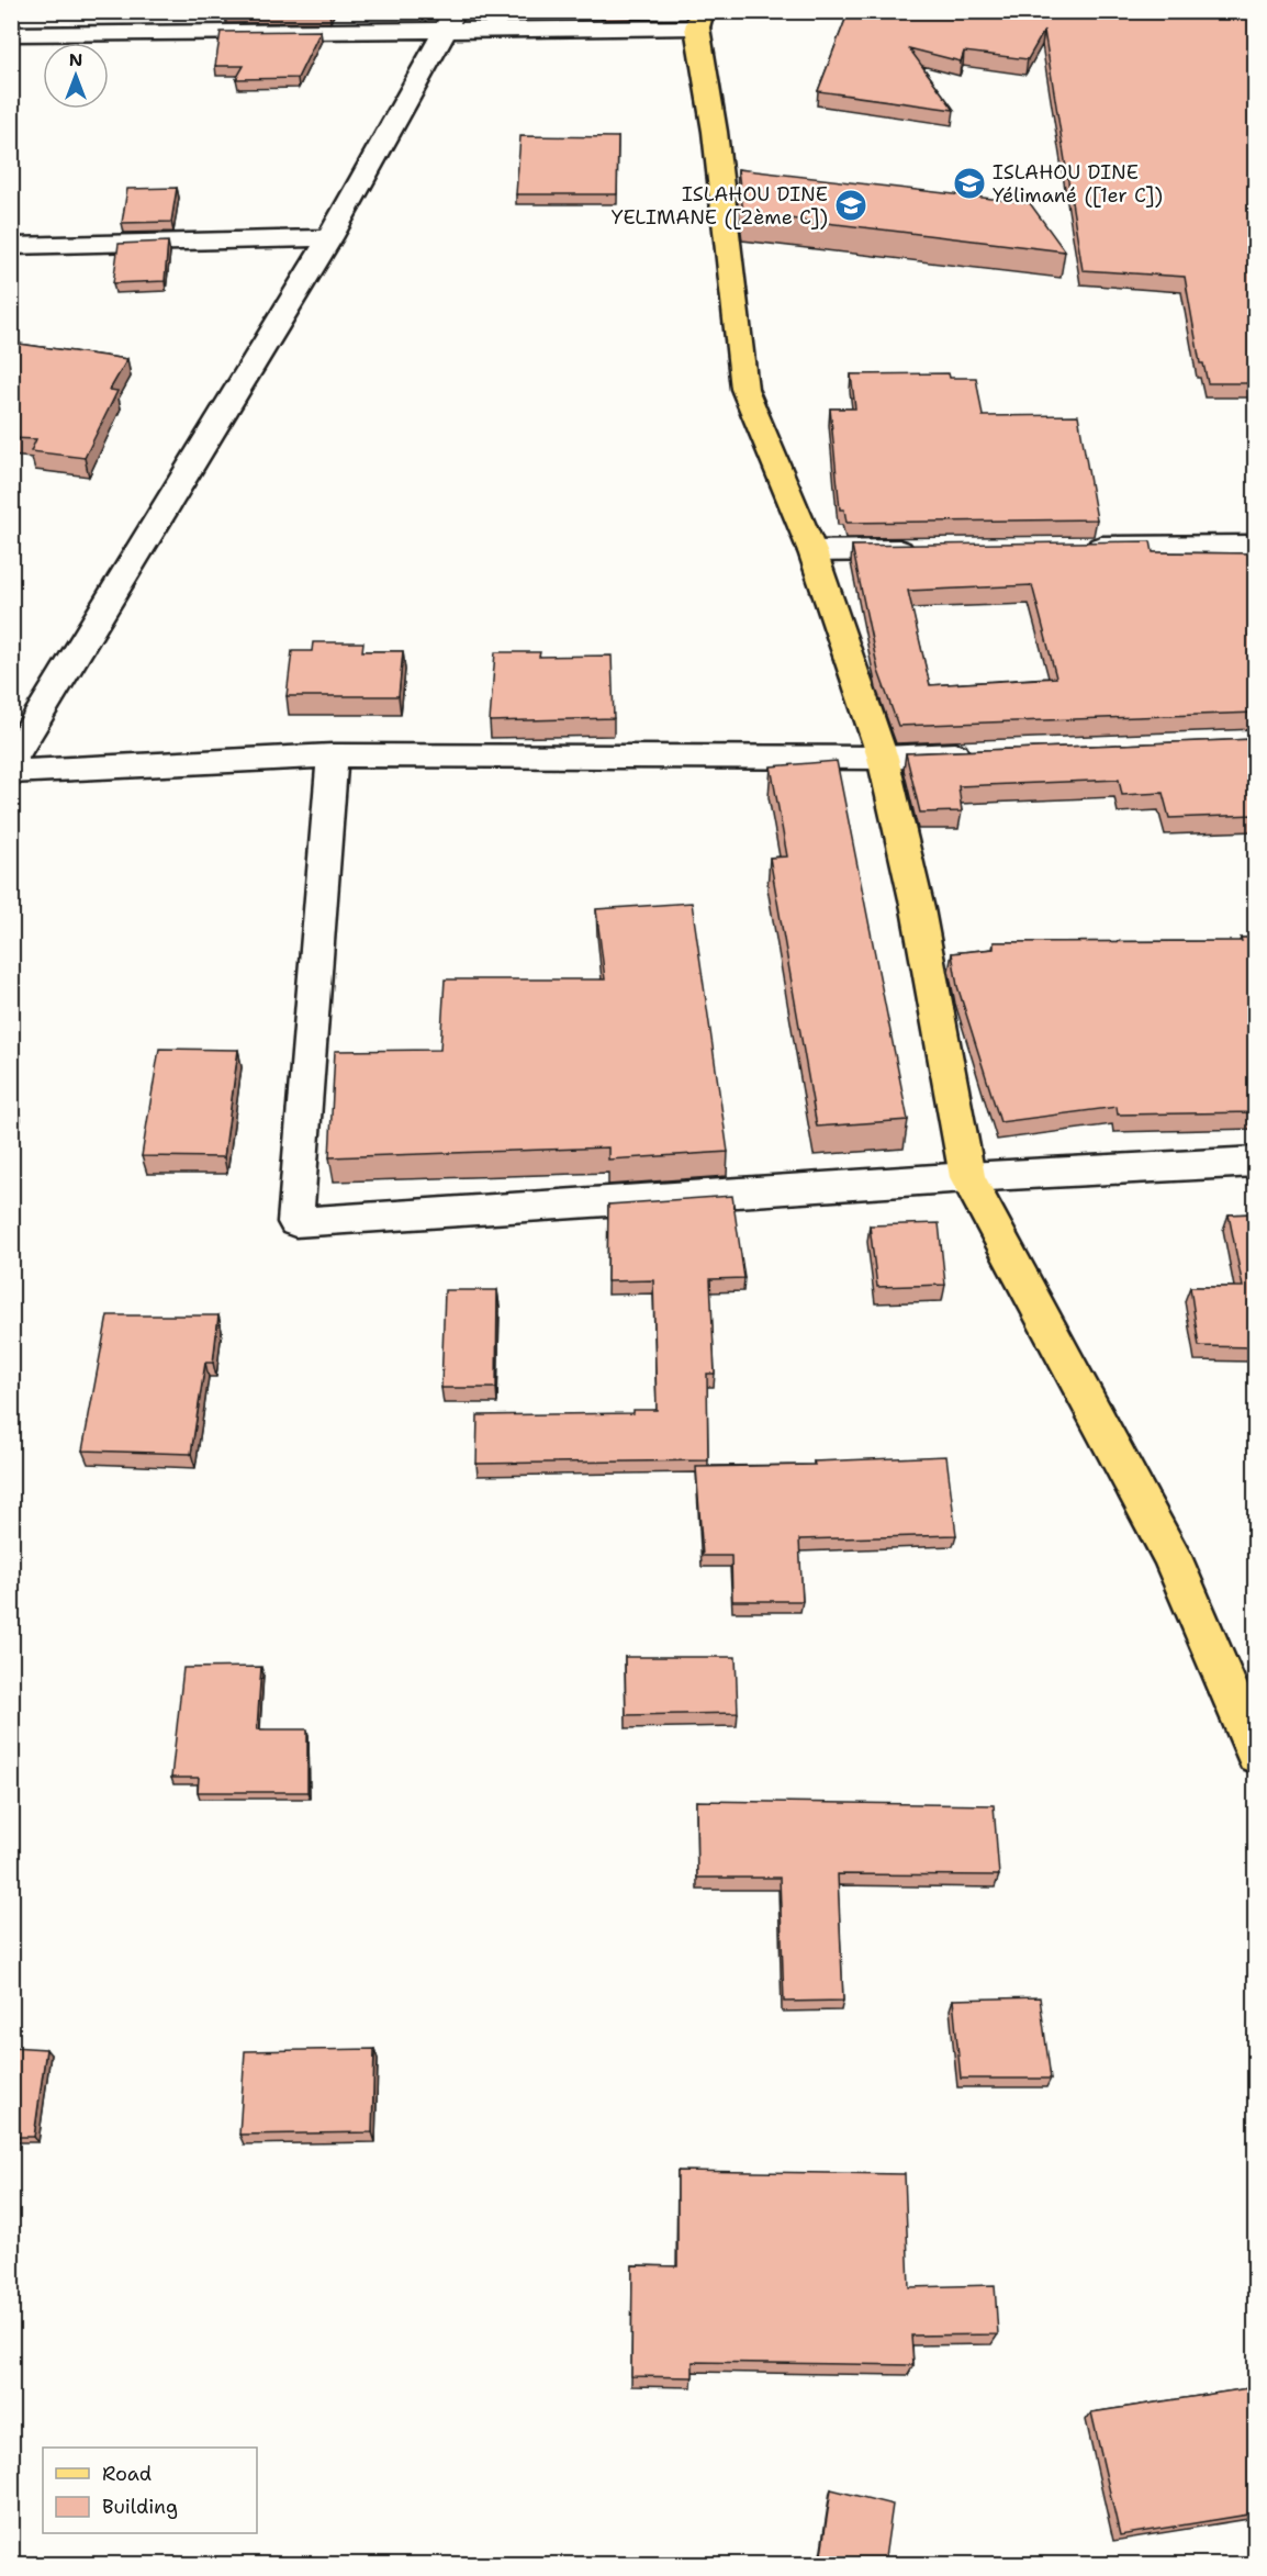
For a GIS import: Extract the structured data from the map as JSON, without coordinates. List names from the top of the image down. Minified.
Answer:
{"places":{"school or university":["ISLAHOU DINE Yélimané ([1er C])","ISLAHOU DINE YELIMANE ([2ème C])"]},"legend":["Road","Building"],"north":"top"}
